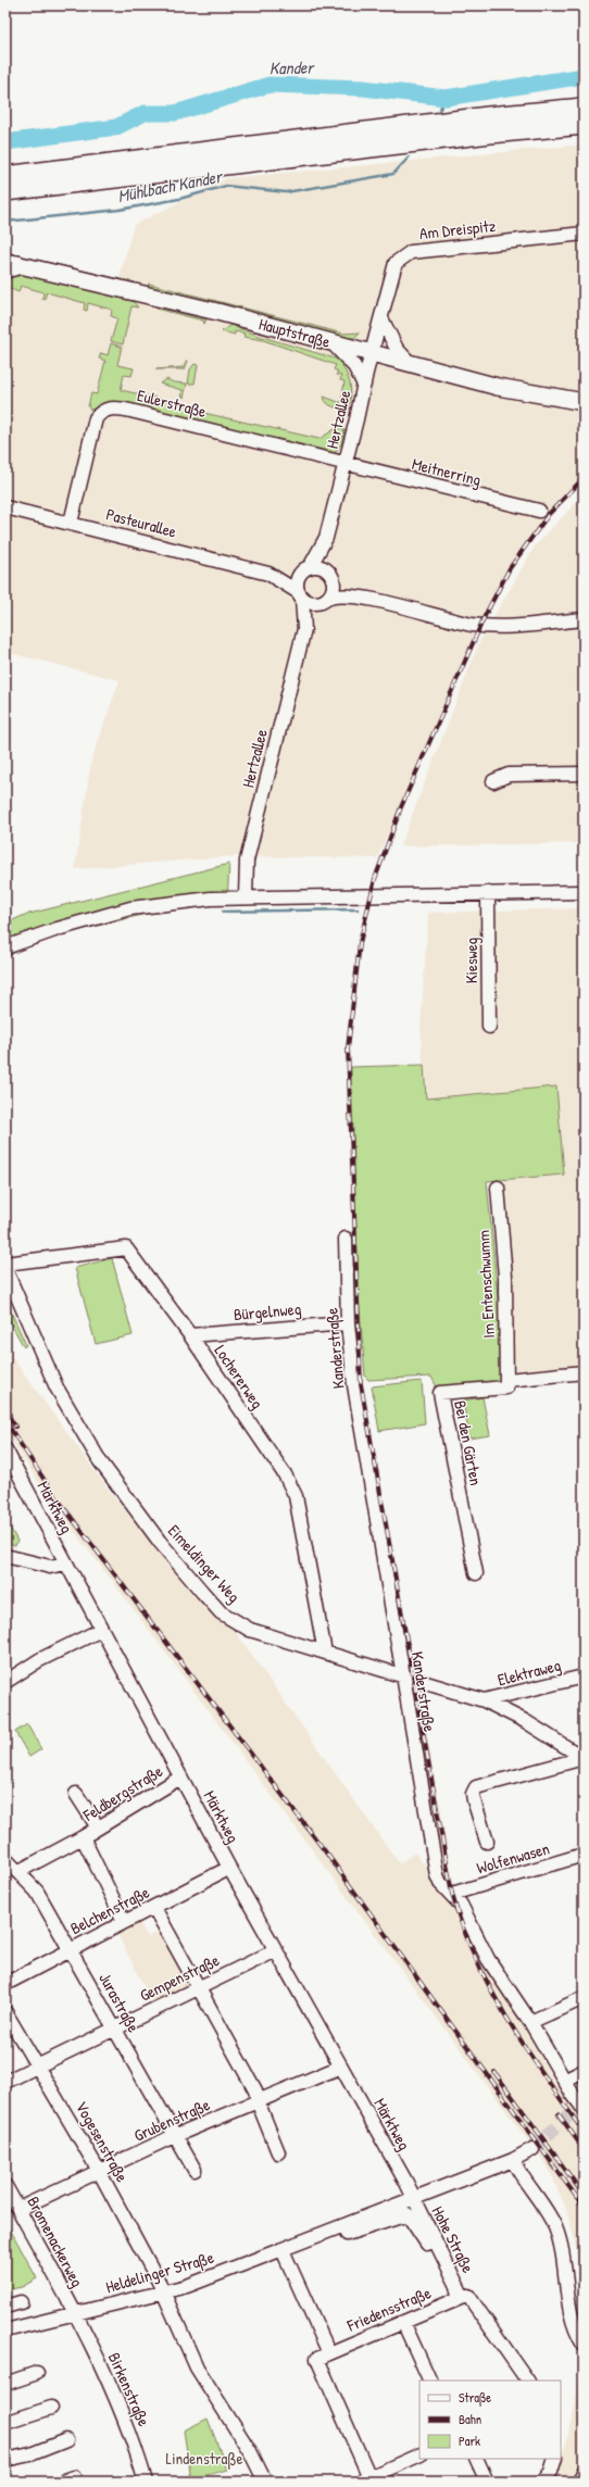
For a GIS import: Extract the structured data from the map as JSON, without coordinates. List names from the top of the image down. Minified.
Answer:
{"streets":{"main road":["Hauptstraße"],"street":["Am Dreispitz","Eulerstraße","Hertzallee","Meitnerring","Pasteurallee","Kiesweg","Im Entenschwumm","Bürgelnweg","Kanderstraße","Lochererweg","Bei den Gärten","Märktweg","Eimeldinger Weg","Elektraweg","Feldbergstraße","Wolfenwasen","Belchenstraße","Gempenstraße","Jurastraße","Grubenstraße","Vogesenstraße","Hohe Straße","Bromenackerweg","Heldelinger Straße","Friedensstraße","Birkenstraße"]},"crossings":[["Am Dreispitz","Hauptstraße"],["Am Dreispitz","Hertzallee"],["Hauptstraße","Hertzallee"],["Eulerstraße","Hertzallee"],["Eulerstraße","Meitnerring"],["Eulerstraße","Pasteurallee"],["Hertzallee","Meitnerring"],["Hertzallee","Pasteurallee"],["Im Entenschwumm","Bei den Gärten"],["Bürgelnweg","Kanderstraße"],["Bürgelnweg","Lochererweg"],["Kanderstraße","Eimeldinger Weg"],["Kanderstraße","Wolfenwasen"],["Lochererweg","Eimeldinger Weg"],["Märktweg","Feldbergstraße"],["Märktweg","Belchenstraße"],["Märktweg","Gempenstraße"],["Märktweg","Grubenstraße"],["Märktweg","Hohe Straße"],["Märktweg","Heldelinger Straße"],["Eimeldinger Weg","Elektraweg"],["Feldbergstraße","Belchenstraße"],["Feldbergstraße","Jurastraße"],["Belchenstraße","Jurastraße"],["Gempenstraße","Jurastraße"],["Gempenstraße","Vogesenstraße"],["Jurastraße","Grubenstraße"],["Grubenstraße","Vogesenstraße"],["Grubenstraße","Bromenackerweg"],["Vogesenstraße","Heldelinger Straße"],["Hohe Straße","Heldelinger Straße"],["Hohe Straße","Friedensstraße"],["Bromenackerweg","Heldelinger Straße"],["Bromenackerweg","Birkenstraße"],["Heldelinger Straße","Birkenstraße"]],"water":["Kander","Mühlbach Kander"],"parks":["Lindenstraße"],"legend":["Straße","Bahn","Park"]}
